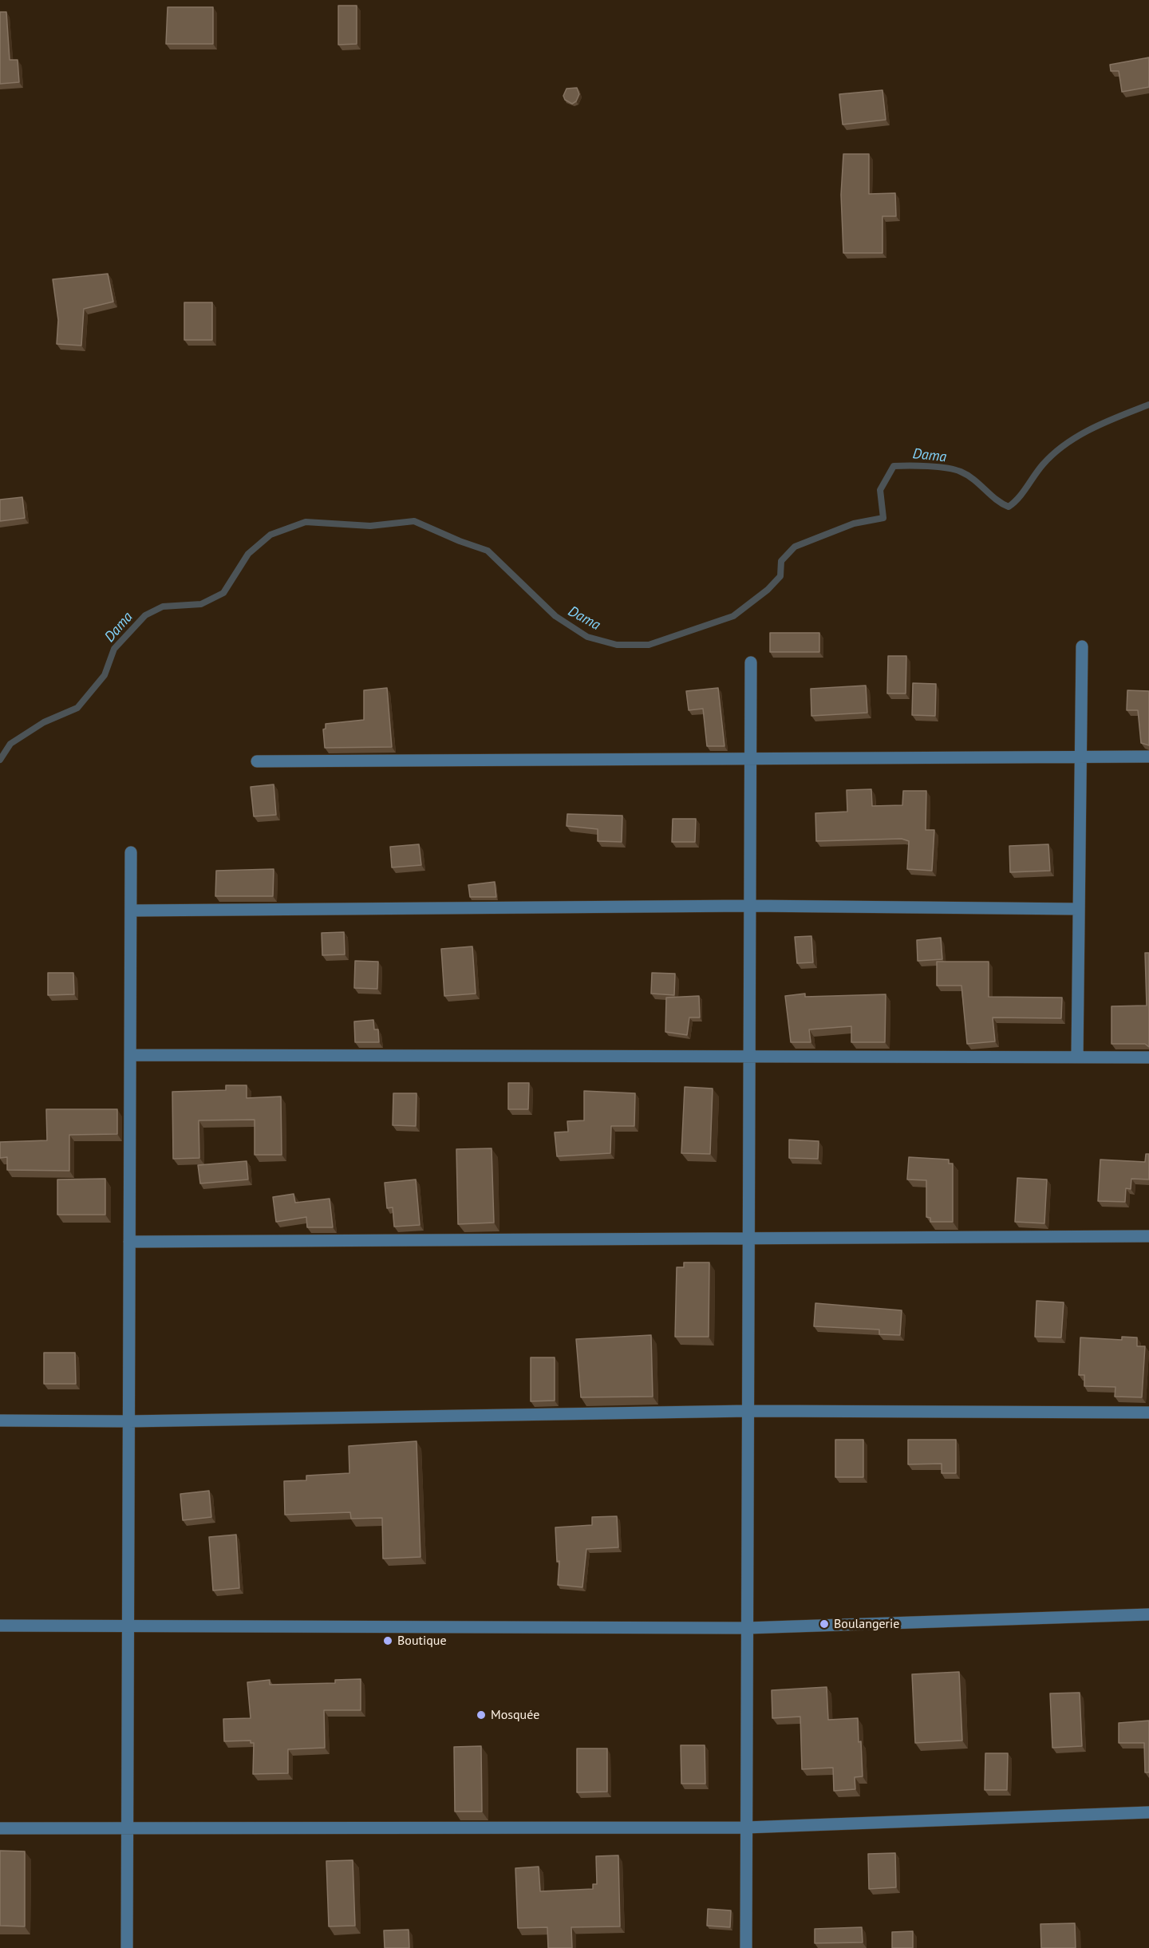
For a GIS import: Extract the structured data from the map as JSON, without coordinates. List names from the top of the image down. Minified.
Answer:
{"water":["Dama"],"places":["Boulangerie","Boutique","Mosquée"]}
